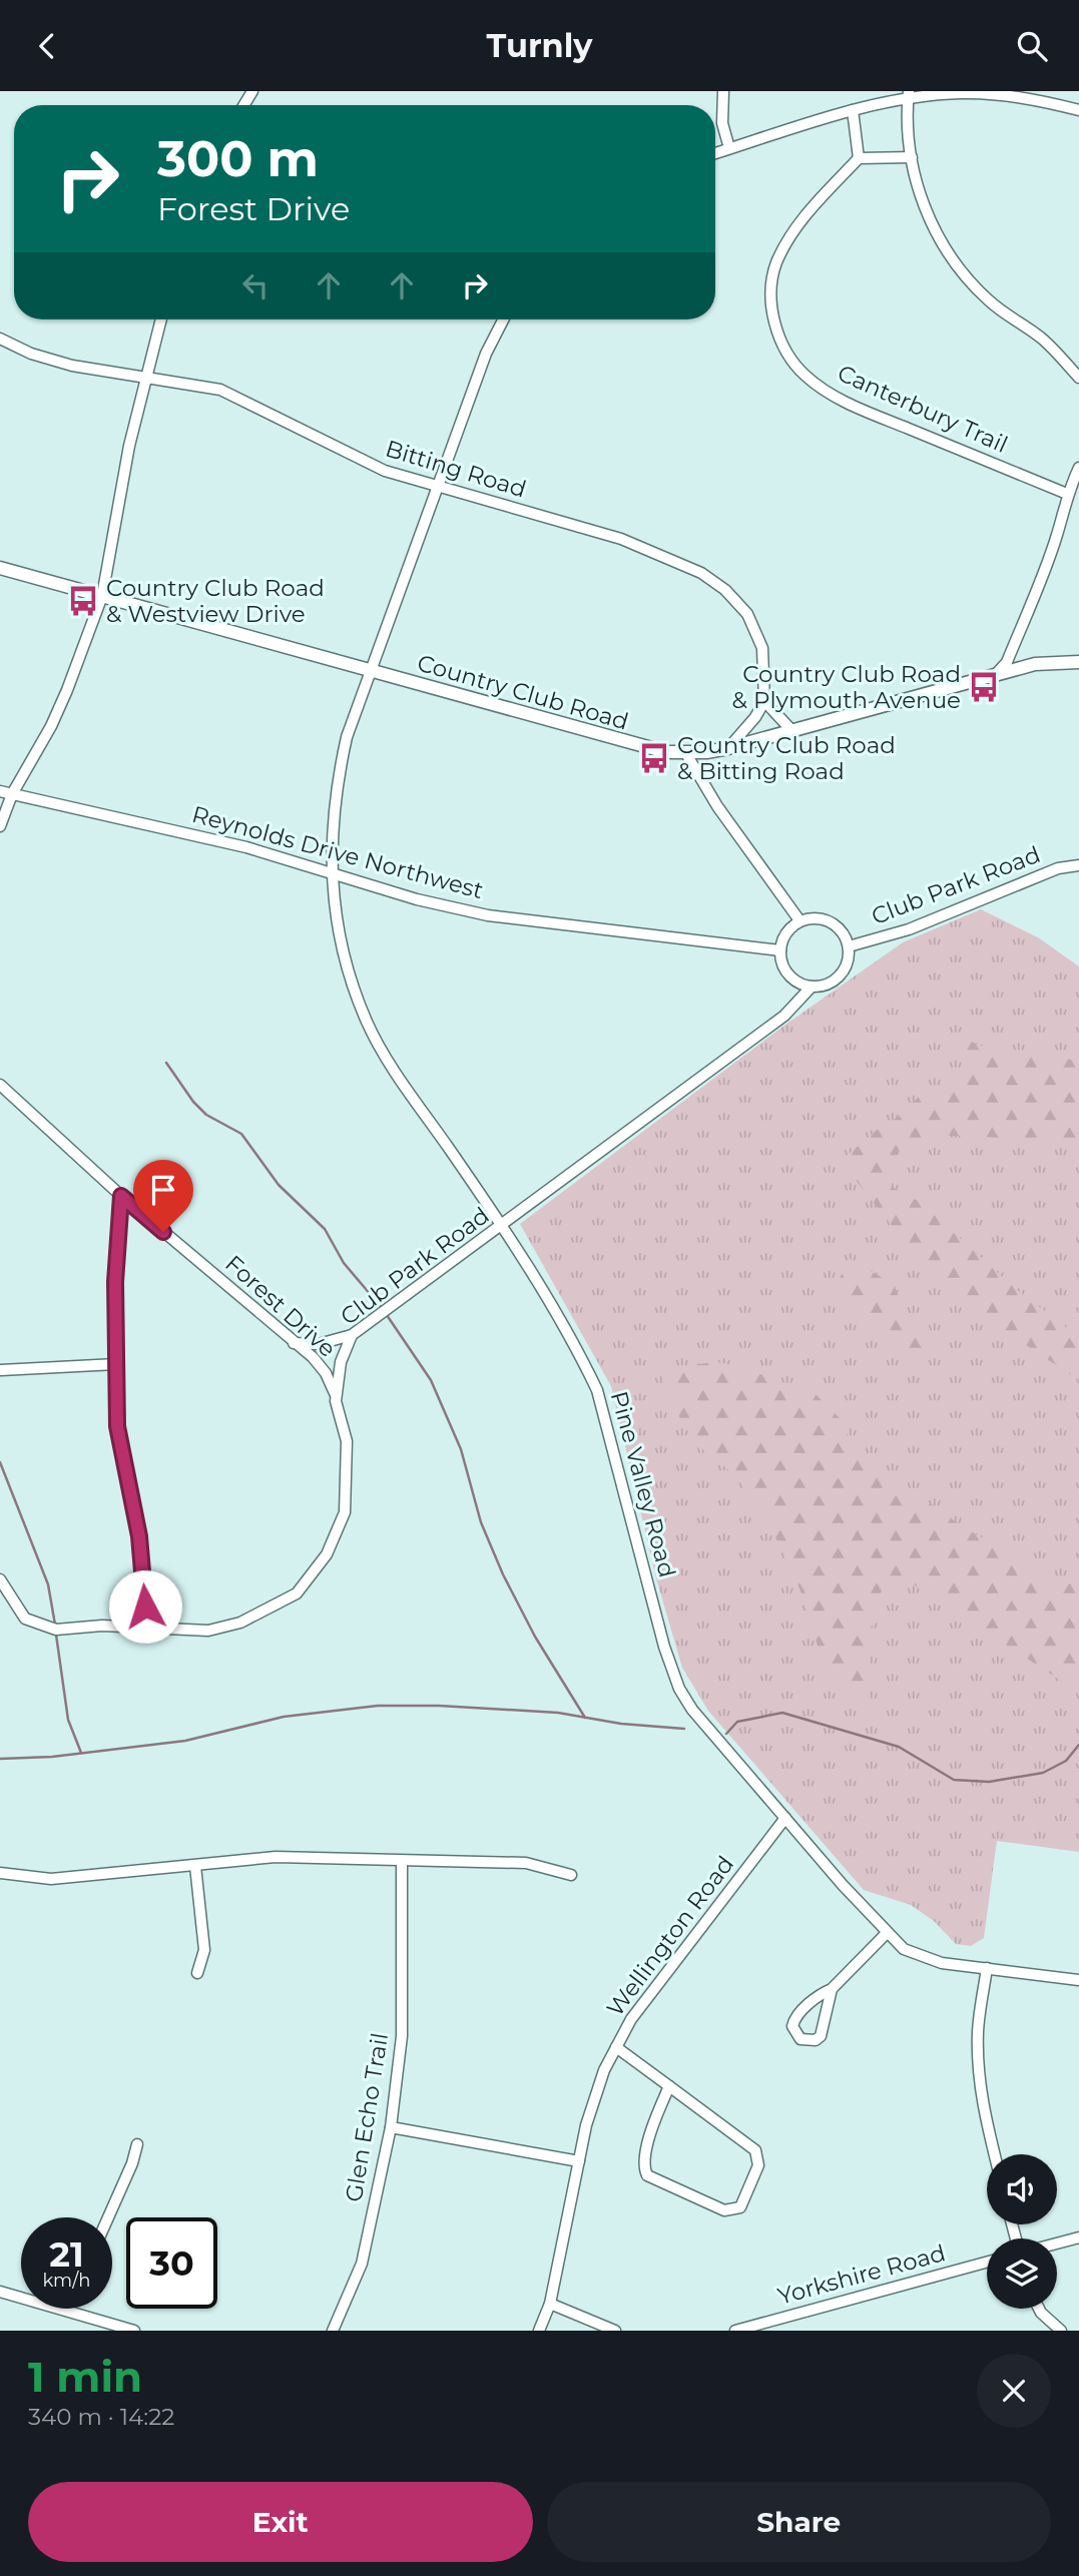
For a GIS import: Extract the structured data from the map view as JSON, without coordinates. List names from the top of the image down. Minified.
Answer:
{"streets":{"main road":["Country Club Road"],"street":["Canterbury Trail","Bitting Road","Reynolds Drive Northwest","Club Park Road","Forest Drive","Pine Valley Road","Wellington Road","Glen Echo Trail","Yorkshire Road"]},"crossings":[["Bitting Road","Pine Valley Road"],["Country Club Road","Pine Valley Road"],["Reynolds Drive Northwest","Club Park Road"],["Reynolds Drive Northwest","Pine Valley Road"],["Club Park Road","Forest Drive"],["Club Park Road","Pine Valley Road"],["Pine Valley Road","Wellington Road"]],"places":{"bus stop":["Country Club Road & Westview Drive","Country Club Road & Plymouth Avenue","Country Club Road & Bitting Road"]},"page":{"header":"Turnly","turn":["300 m","Forest Drive"],"speed":"21 km/h","limit":"30","heading":["1 min","340 m · 14:22"],"buttons":["Exit","Share"]}}
